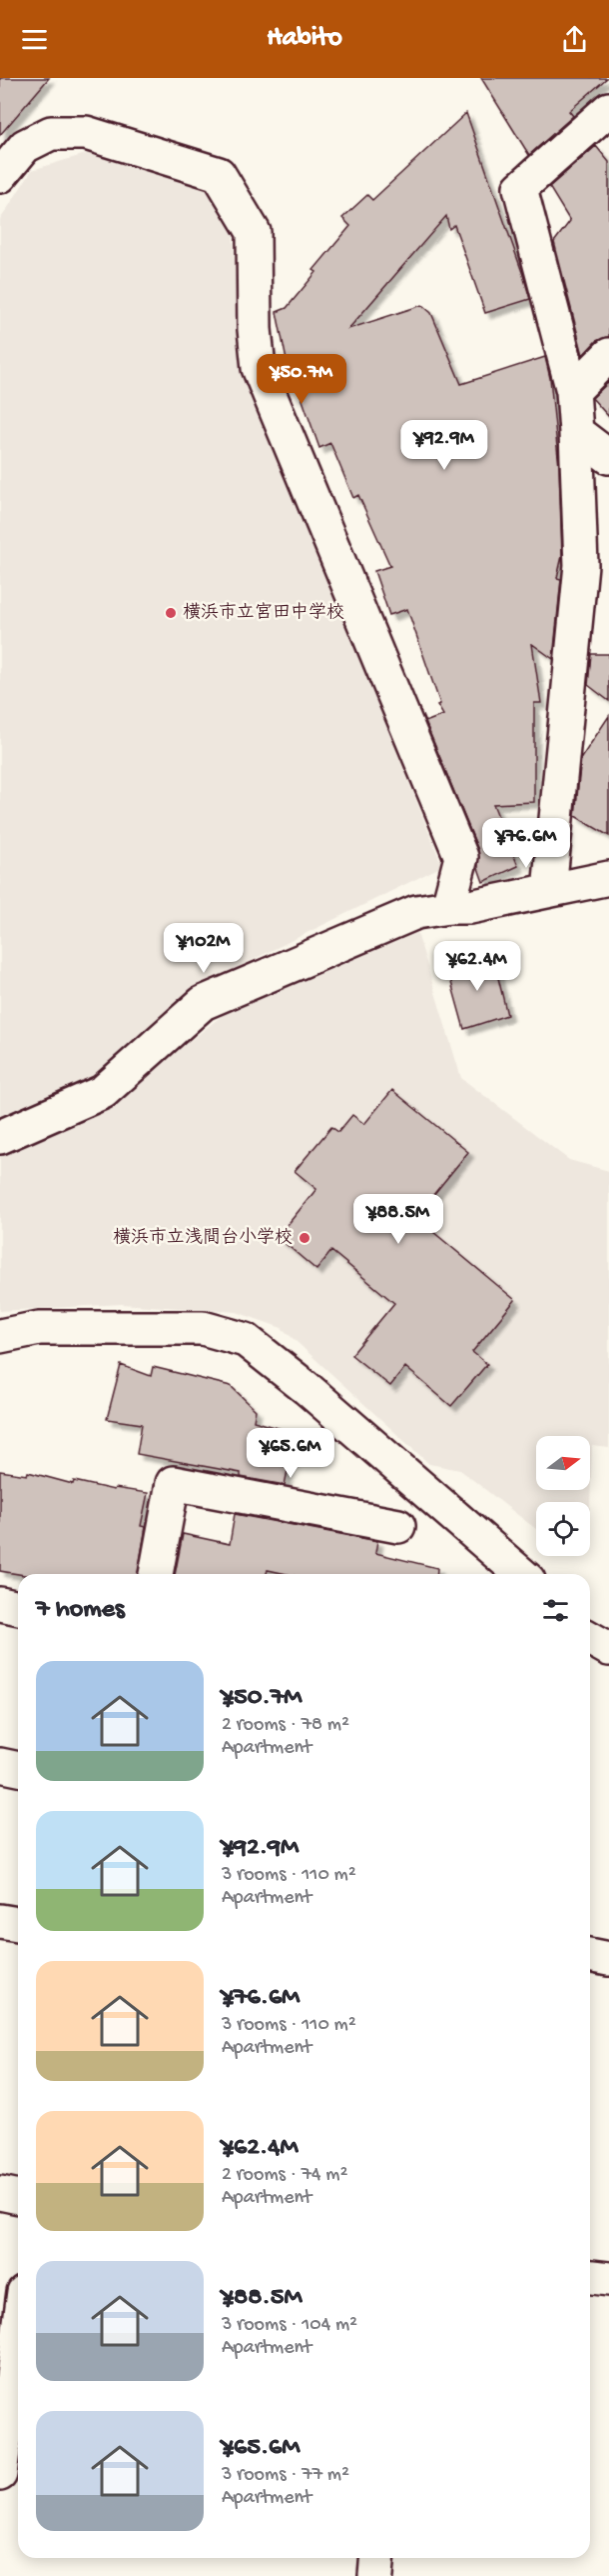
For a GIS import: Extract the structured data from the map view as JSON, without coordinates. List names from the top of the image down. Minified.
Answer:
{"places":["横浜市立宮田中学校","横浜市立浅間台小学校"],"north":"right","page":{"header":"Habito","price":["¥50.7M","¥92.9M","¥76.6M","¥102M","¥62.4M","¥88.5M","¥65.6M"],"heading":"7 homes","list":[{"name":"¥50.7M","note":"2 rooms · 78 m² · Apartment"},{"name":"¥92.9M","note":"3 rooms · 110 m² · Apartment"},{"name":"¥76.6M","note":"3 rooms · 110 m² · Apartment"},{"name":"¥62.4M","note":"2 rooms · 74 m² · Apartment"},{"name":"¥88.5M","note":"3 rooms · 104 m² · Apartment"},{"name":"¥65.6M","note":"3 rooms · 77 m² · Apartment"}]}}
